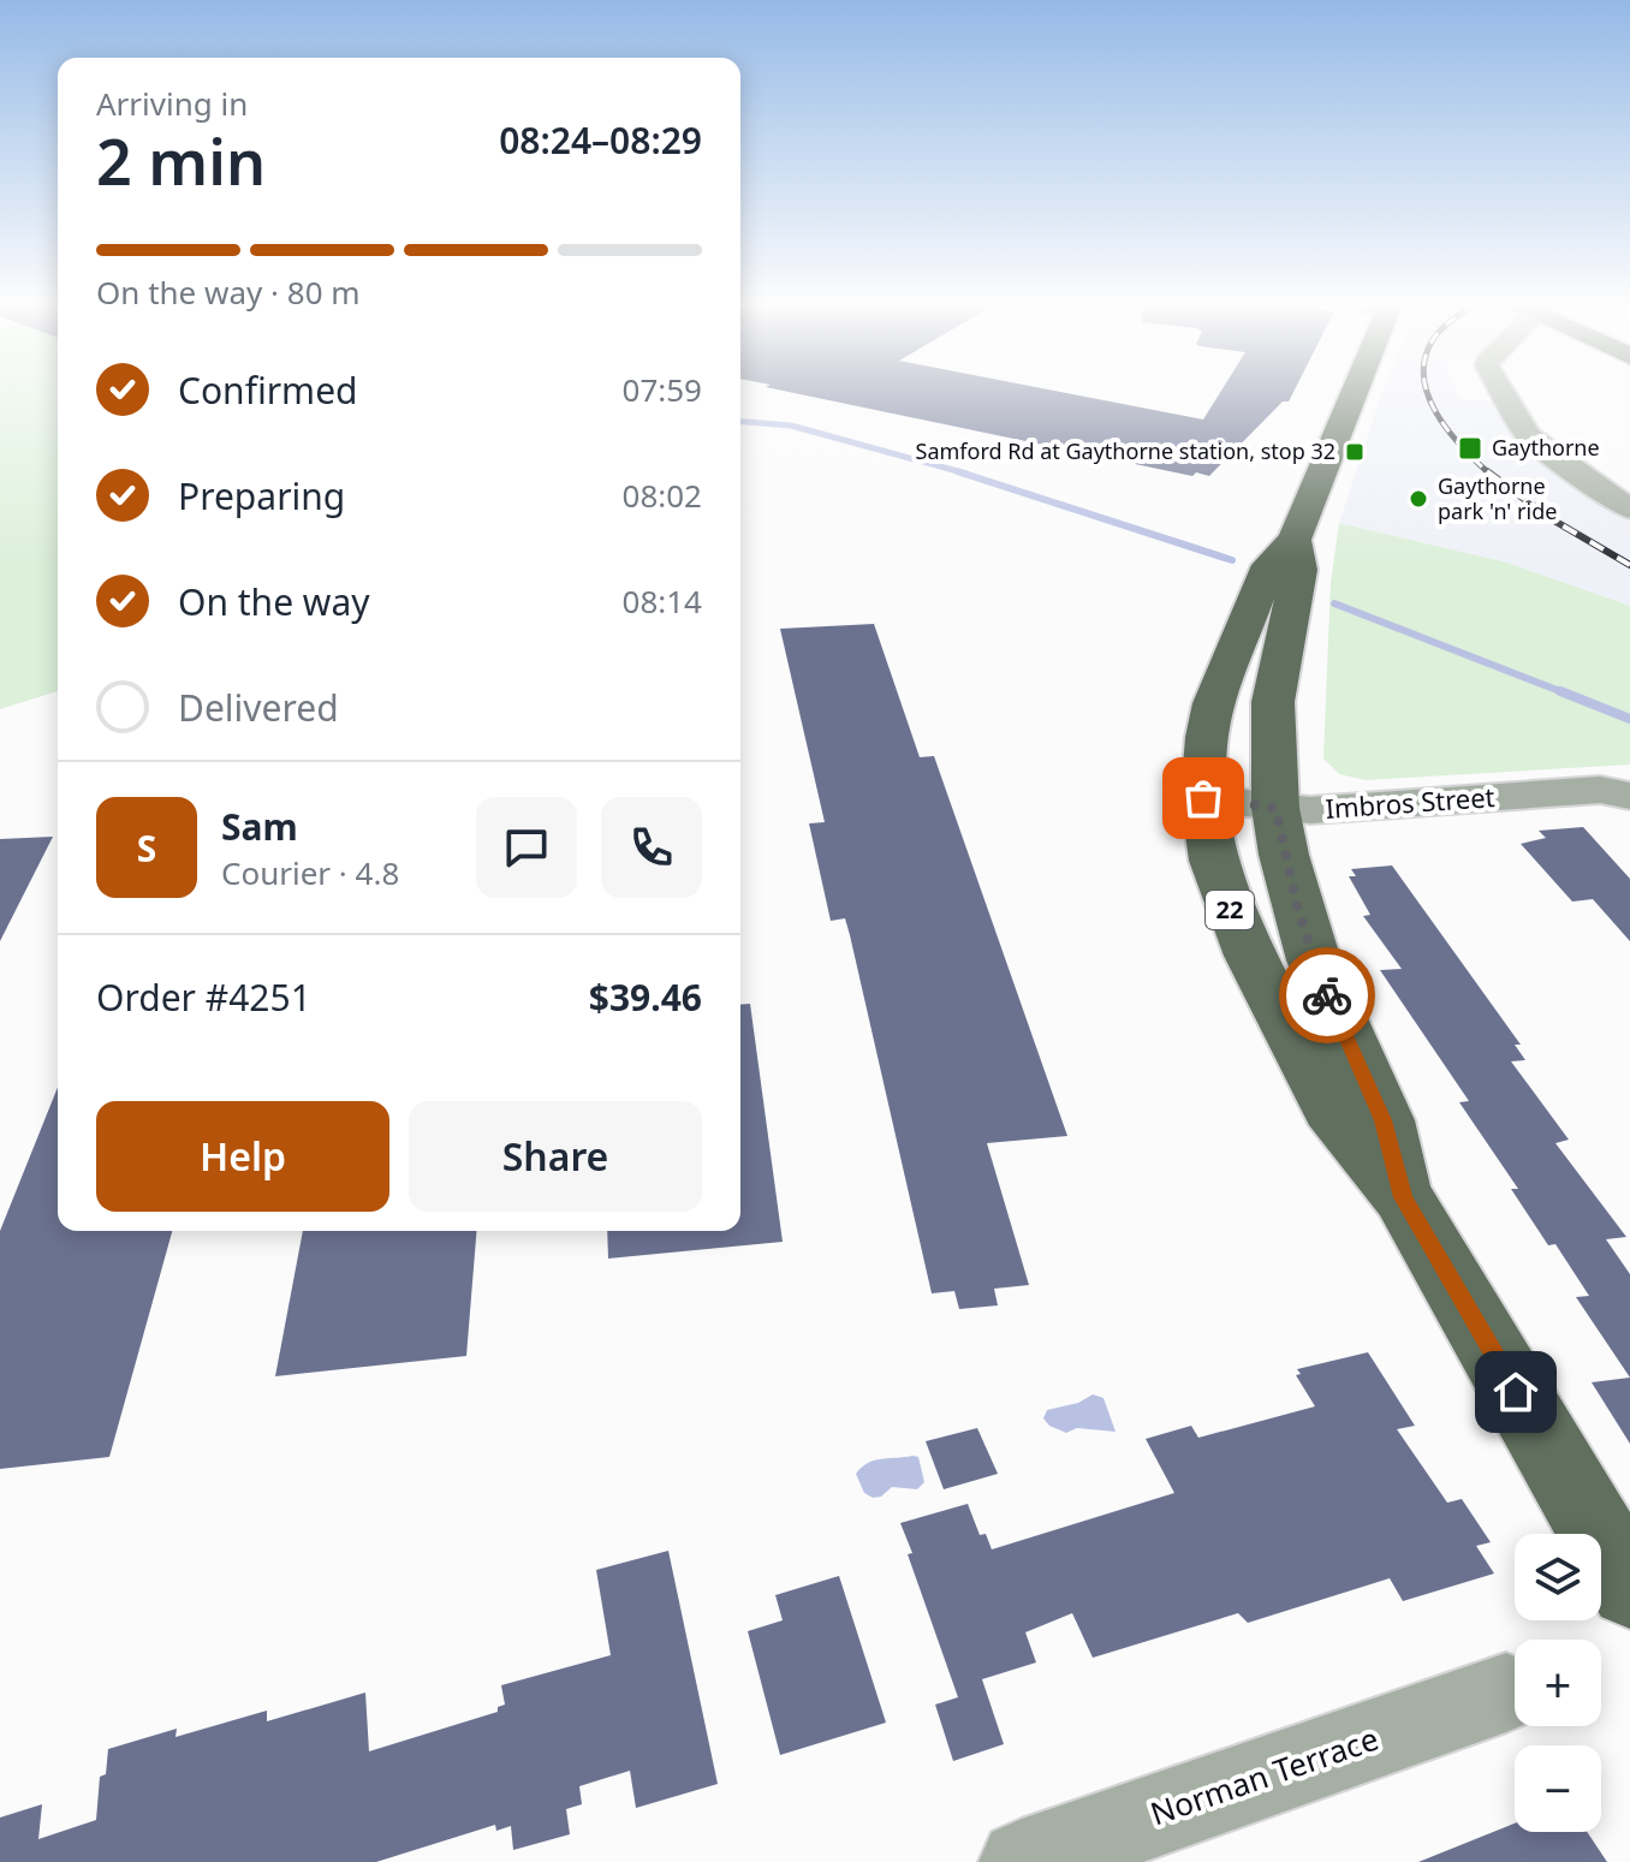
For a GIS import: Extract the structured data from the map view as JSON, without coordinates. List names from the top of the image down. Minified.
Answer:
{"streets":{"main road":["22"],"street":["Imbros Street","Norman Terrace"]},"crossings":[["Imbros Street","22"]],"places":{"transit":["Gaythorne","Samford Rd at Gaythorne station, stop 32"],"other":["Gaythorne park 'n' ride"]},"page":{"heading":["2 min","Arriving in","08:24–08:29"],"panel":["Sam","Courier · 4.8","Order #4251","$39.46"],"bar":"On the way · 80 m","list":[["Confirmed","07:59"],["Preparing","08:02"],["On the way","08:14"],"Delivered"],"round":"S","buttons":["Help","Share"],"map_buttons":["+","−"]}}
